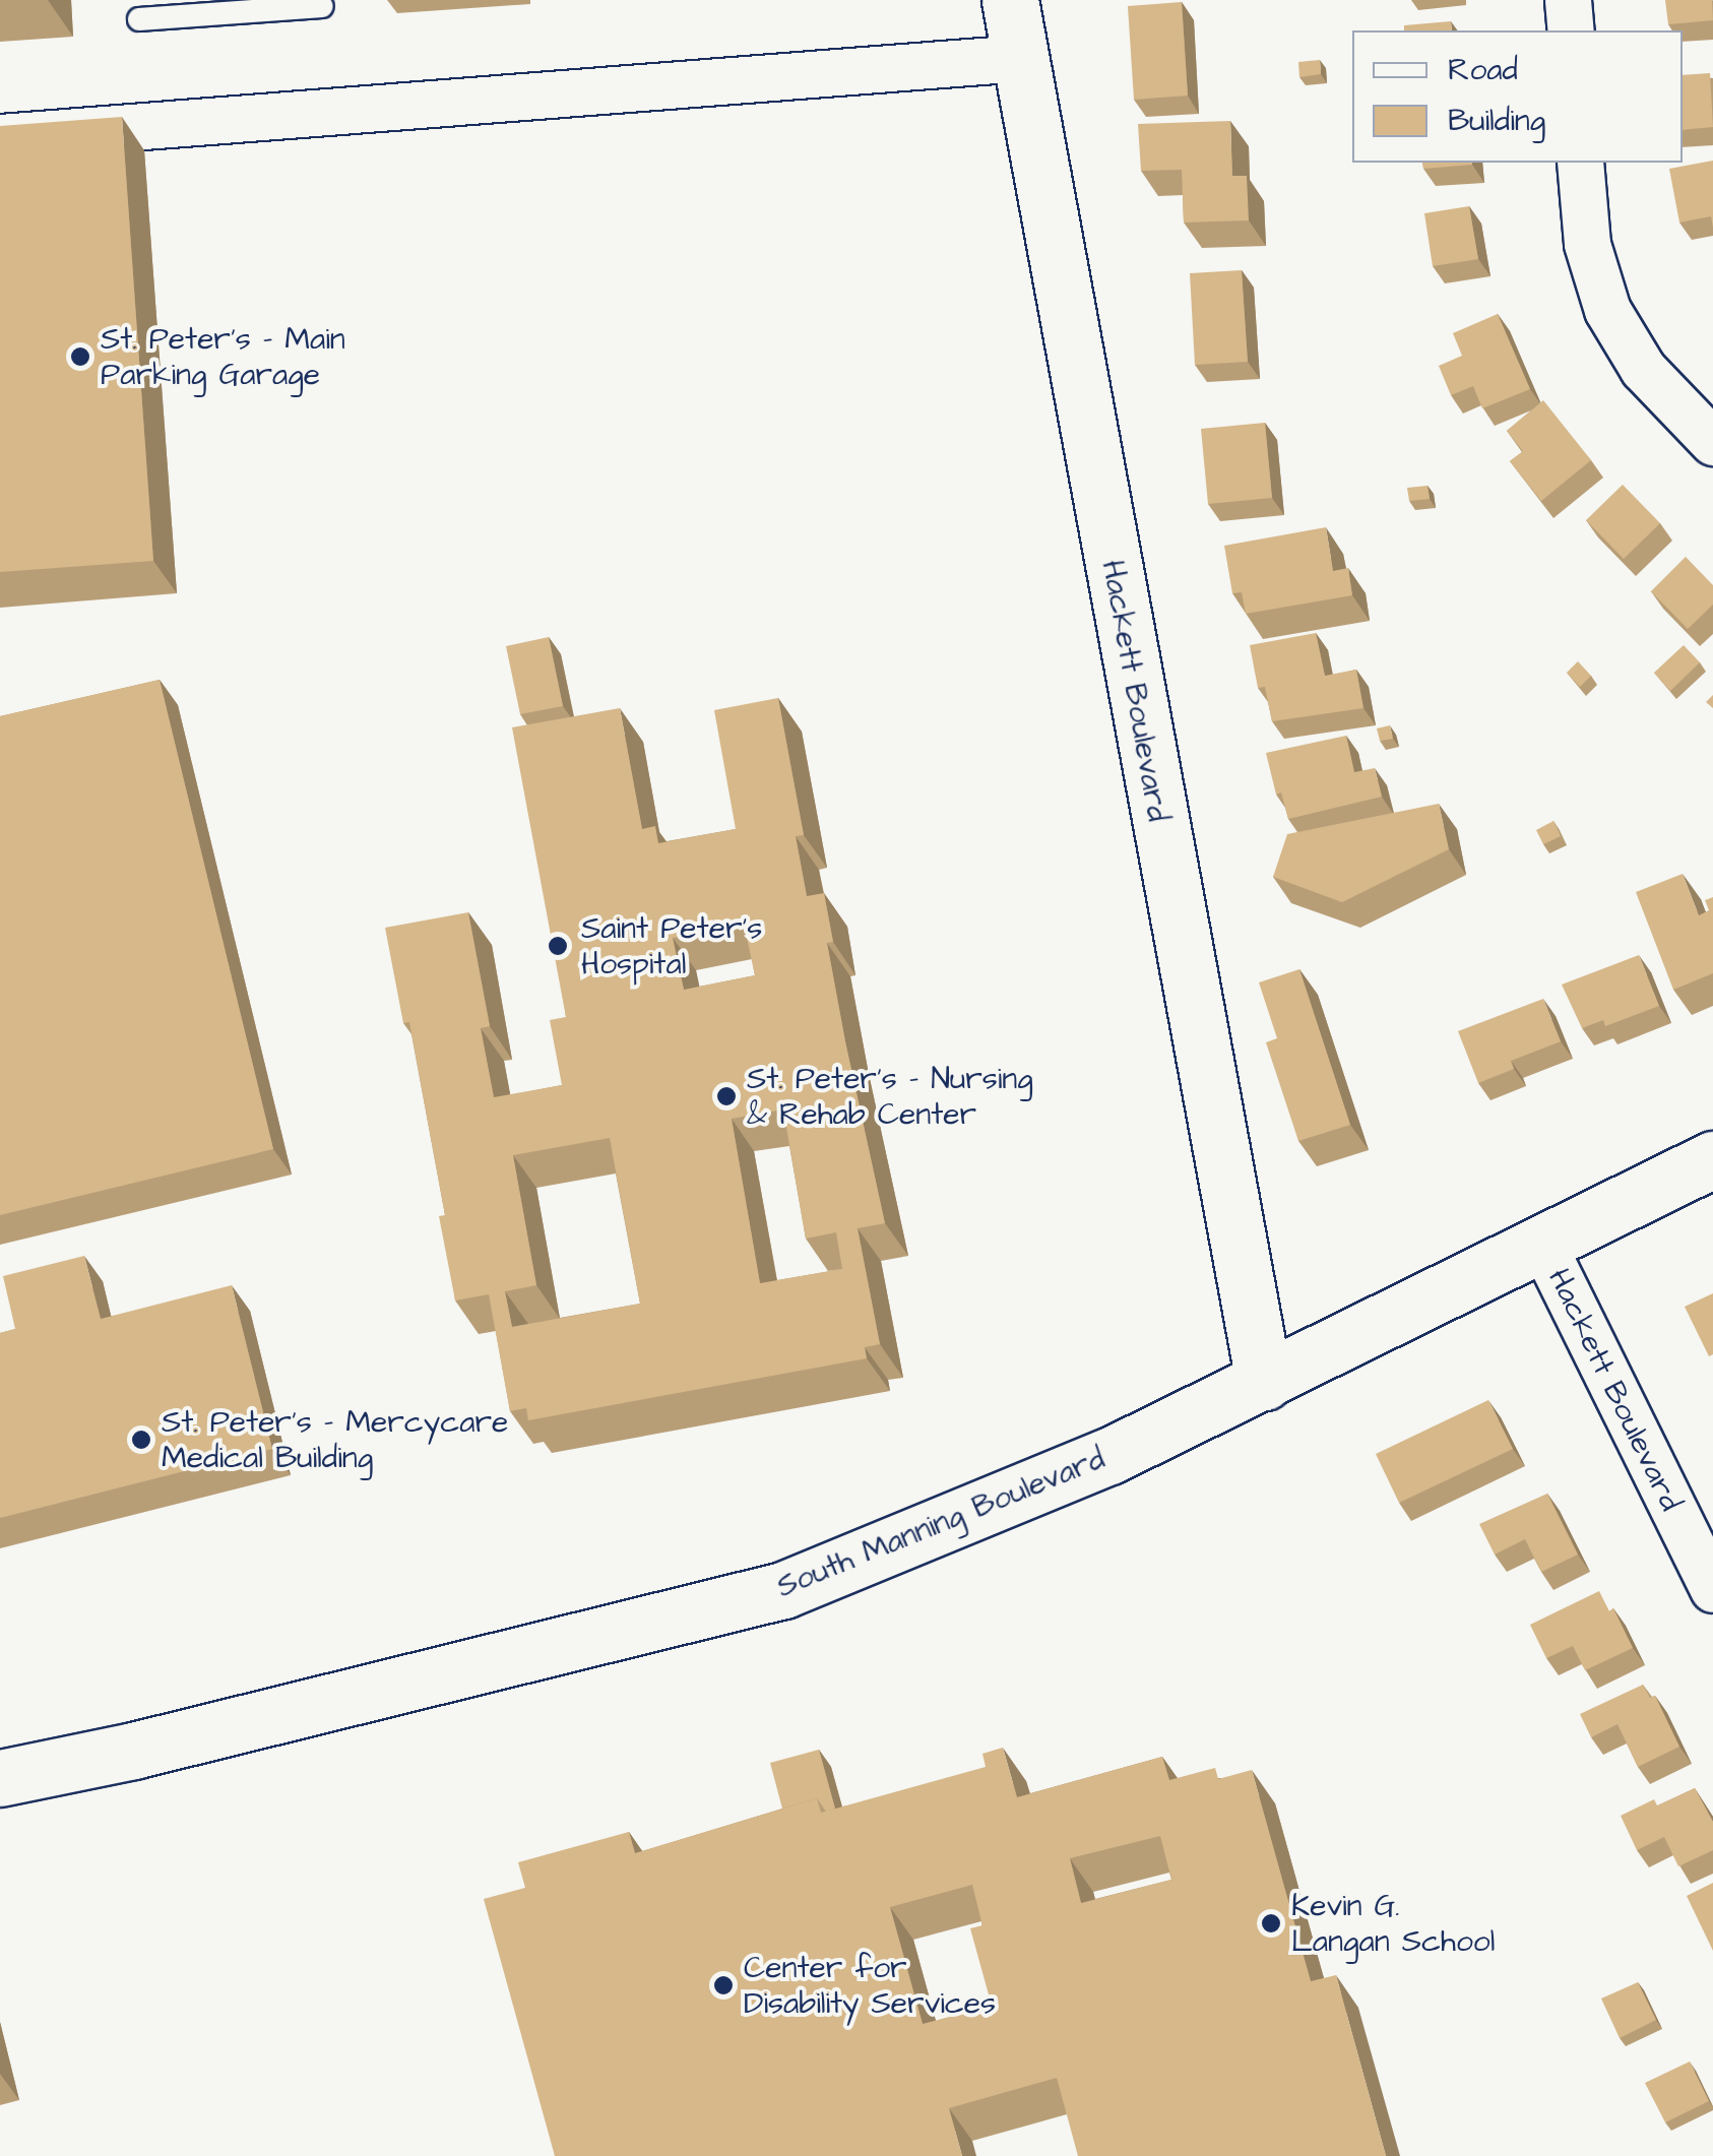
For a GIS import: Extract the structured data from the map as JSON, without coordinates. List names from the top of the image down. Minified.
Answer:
{"streets":{"street":["Hackett Boulevard","South Manning Boulevard"]},"crossings":[["Hackett Boulevard","South Manning Boulevard"]],"places":["St. Peter's - Main Parking Garage","Saint Peter's Hospital","St. Peter's - Nursing & Rehab Center","St. Peter's - Mercycare Medical Building","Kevin G. Langan School","Center for Disability Services"],"legend":["Road","Building"]}
